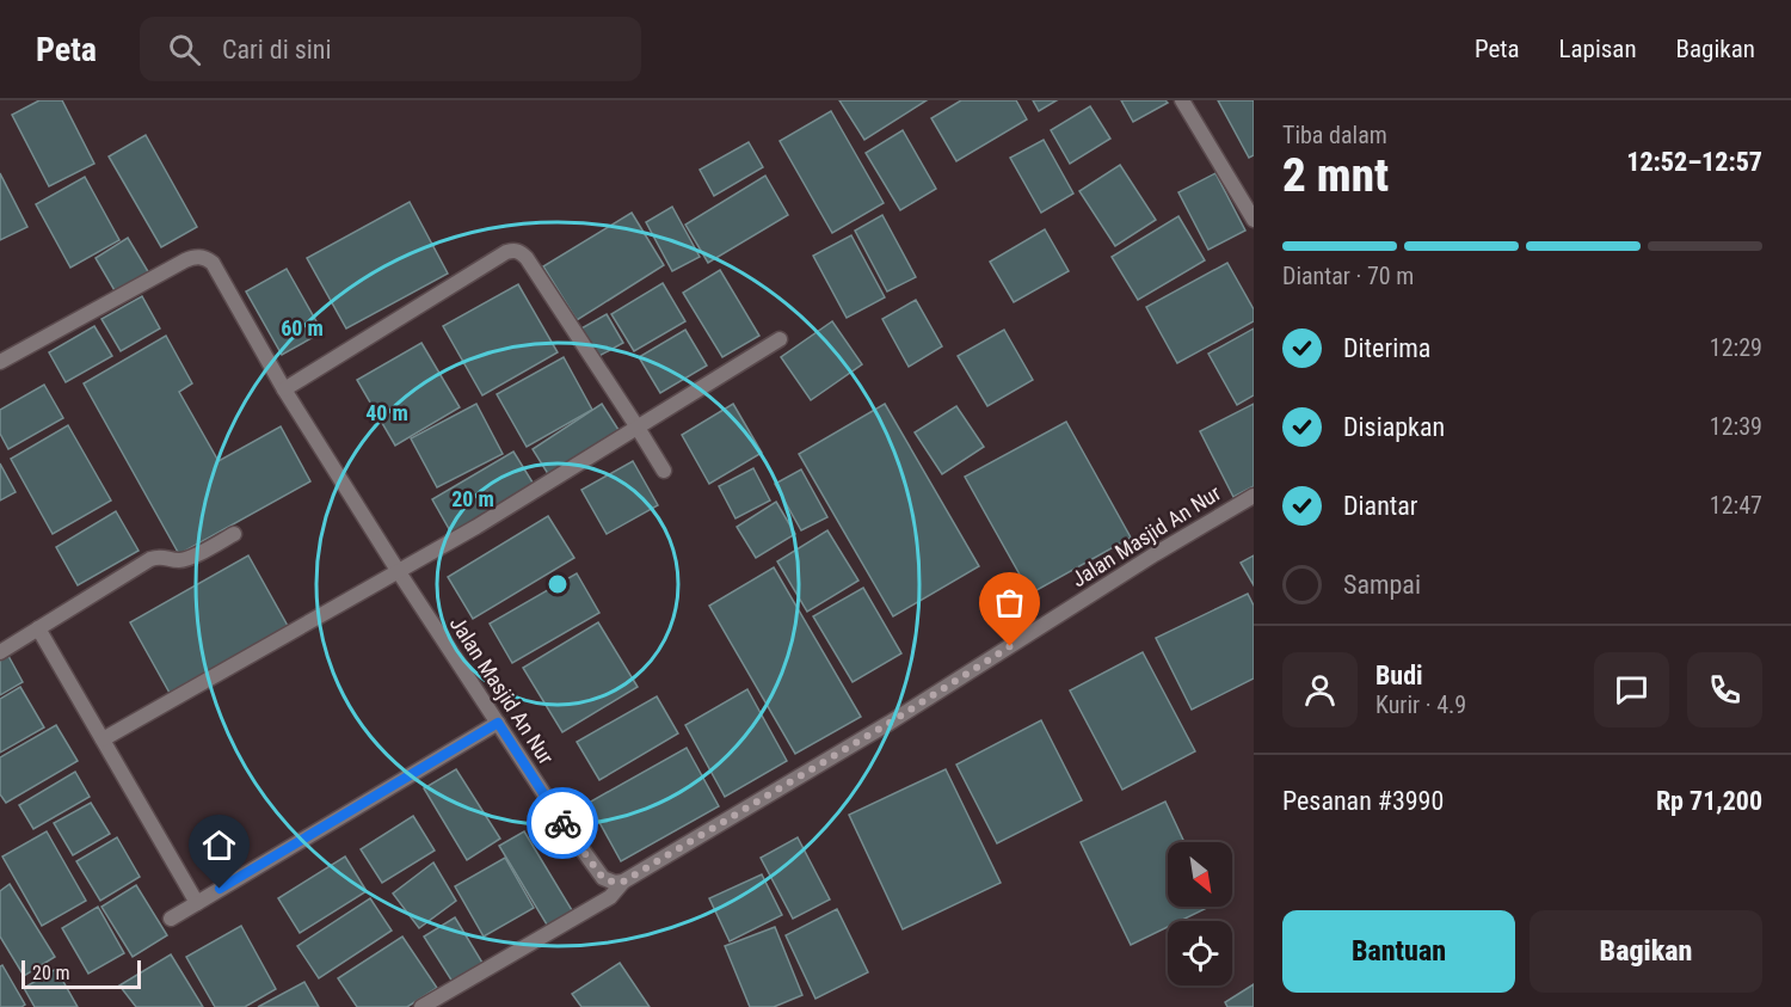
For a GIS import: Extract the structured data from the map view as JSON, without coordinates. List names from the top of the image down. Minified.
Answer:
{"streets":{"street":["Jalan Masjid An Nur"]},"scale_bar":"20 m","north":"bottom right","page":{"header":"Peta","search":"Cari di sini","nav":["Peta","Lapisan","Bagikan"],"heading":["2 mnt","Tiba dalam","12:52–12:57"],"panel":["Budi","Kurir · 4.9","Pesanan #3990","Rp 71,200"],"bar":"Diantar · 70 m","list":[["Diterima","12:29"],["Disiapkan","12:39"],["Diantar","12:47"],"Sampai"],"buttons":["Bantuan","Bagikan"],"scale":"20 m"},"rings":["60 m","40 m","20 m"]}
